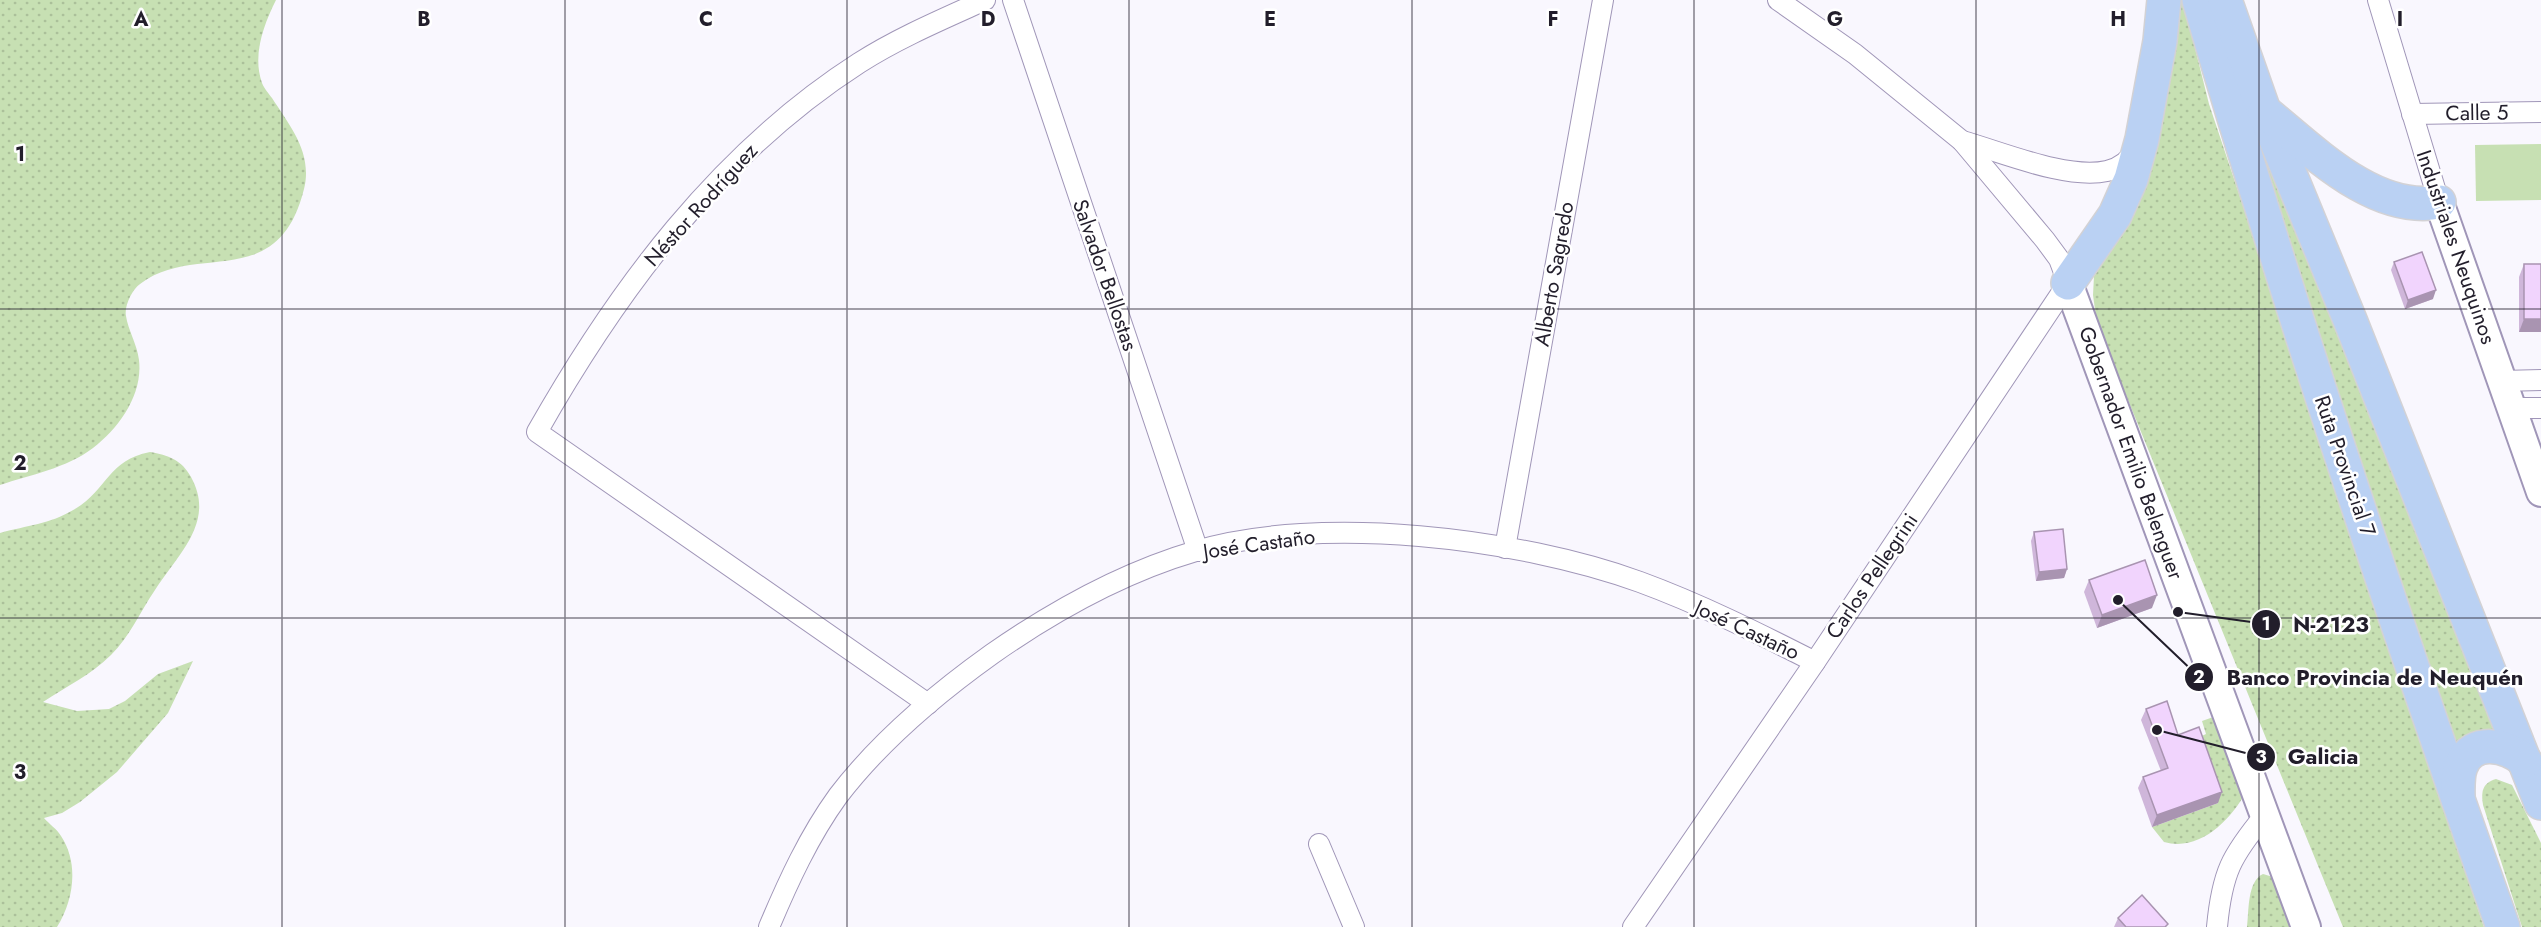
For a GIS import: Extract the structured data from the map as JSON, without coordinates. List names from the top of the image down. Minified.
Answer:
{"streets":{"highway":["Ruta Provincial 7"],"street":["Calle 5","Néstor Rodríguez","Industriales Neuquinos","Alberto Sagredo","Salvador Bellostas","Gobernador Emilio Belenguer","José Castaño","Carlos Pellegrini"]},"crossings":[["Calle 5","Industriales Neuquinos"],["Néstor Rodríguez","José Castaño"],["Alberto Sagredo","José Castaño"],["Salvador Bellostas","José Castaño"],["Gobernador Emilio Belenguer","Carlos Pellegrini"],["José Castaño","Carlos Pellegrini"]],"places":["Banco Provincia de Neuquén","N-2123","Galicia"],"grid":{"columns":["A","B","C","D","E","F","G","H","I"],"rows":["1","2","3"]}}
